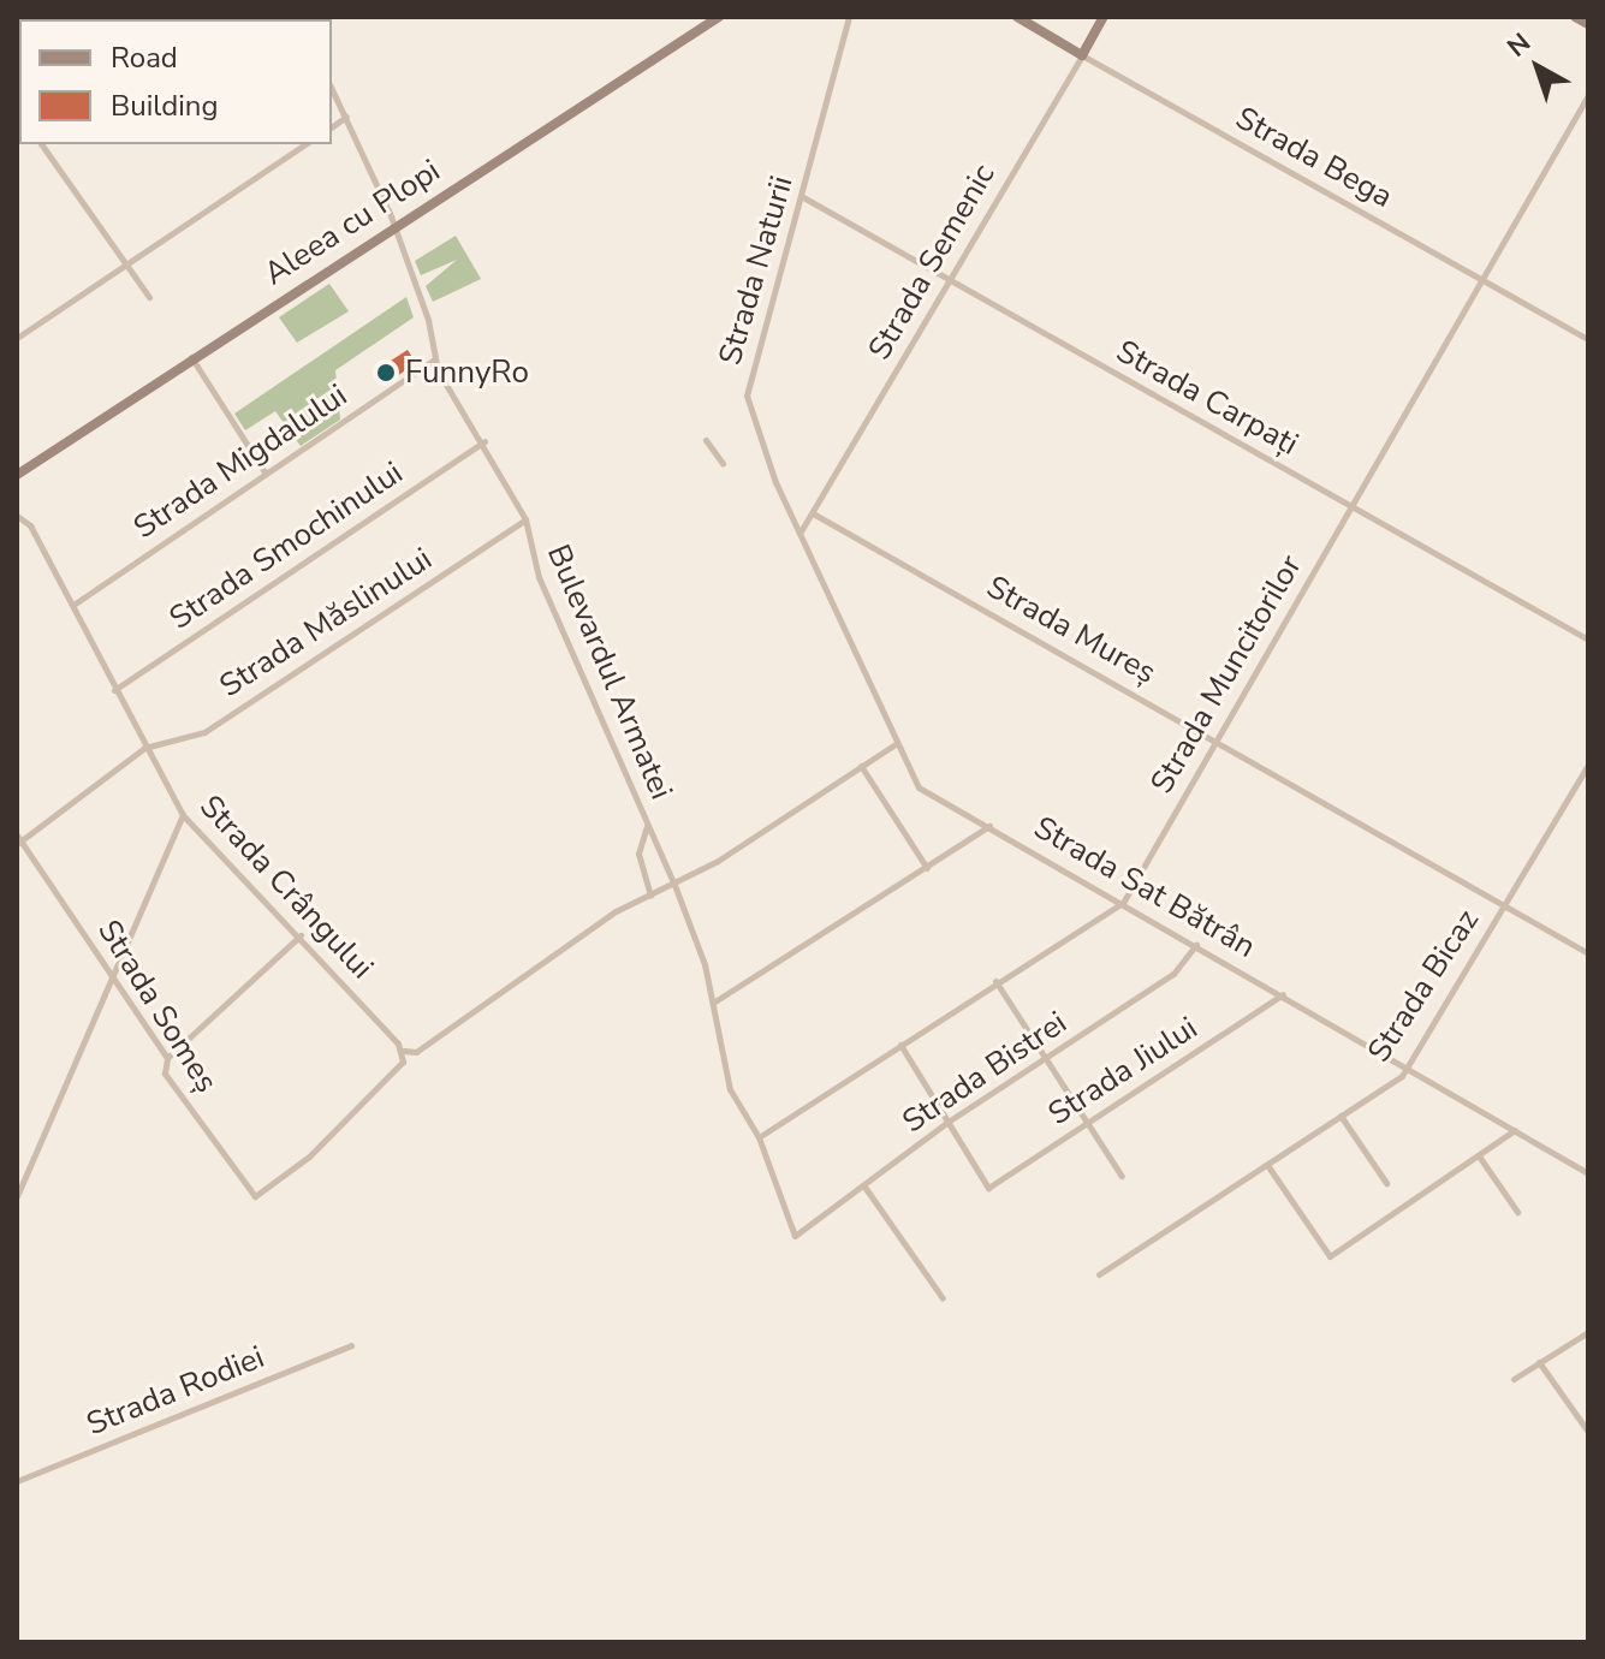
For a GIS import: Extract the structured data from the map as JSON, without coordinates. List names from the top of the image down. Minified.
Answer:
{"streets":{"street":["Strada Bega","Aleea cu Plopi","Strada Semenic","Strada Naturii","Strada Carpați","Strada Migdalului","Strada Smochinului","Strada Măslinului","Strada Mureș","Bulevardul Armatei","Strada Muncitorilor","Strada Crângului","Strada Sat Bătrân","Strada Bicaz","Strada Someș","Strada Jiului","Strada Bistrei","Strada Rodiei"]},"crossings":[["Strada Bega","Strada Semenic"],["Strada Bega","Strada Muncitorilor"],["Aleea cu Plopi","Bulevardul Armatei"],["Strada Semenic","Strada Naturii"],["Strada Semenic","Strada Carpați"],["Strada Semenic","Strada Mureș"],["Strada Semenic","Strada Sat Bătrân"],["Strada Naturii","Strada Carpați"],["Strada Naturii","Strada Sat Bătrân"],["Strada Carpați","Strada Muncitorilor"],["Strada Migdalului","Bulevardul Armatei"],["Strada Migdalului","Strada Crângului"],["Strada Smochinului","Bulevardul Armatei"],["Strada Smochinului","Strada Crângului"],["Strada Măslinului","Bulevardul Armatei"],["Strada Măslinului","Strada Crângului"],["Strada Mureș","Strada Muncitorilor"],["Strada Mureș","Strada Bicaz"],["Bulevardul Armatei","Strada Muncitorilor"],["Bulevardul Armatei","Strada Bistrei"],["Strada Muncitorilor","Strada Sat Bătrân"],["Strada Crângului","Strada Someș"],["Strada Sat Bătrân","Strada Bicaz"],["Strada Sat Bătrân","Strada Jiului"],["Strada Sat Bătrân","Strada Bistrei"],["Strada Jiului","Strada Bistrei"]],"places":["FunnyRo"],"legend":["Road","Building"],"north":"top left"}
